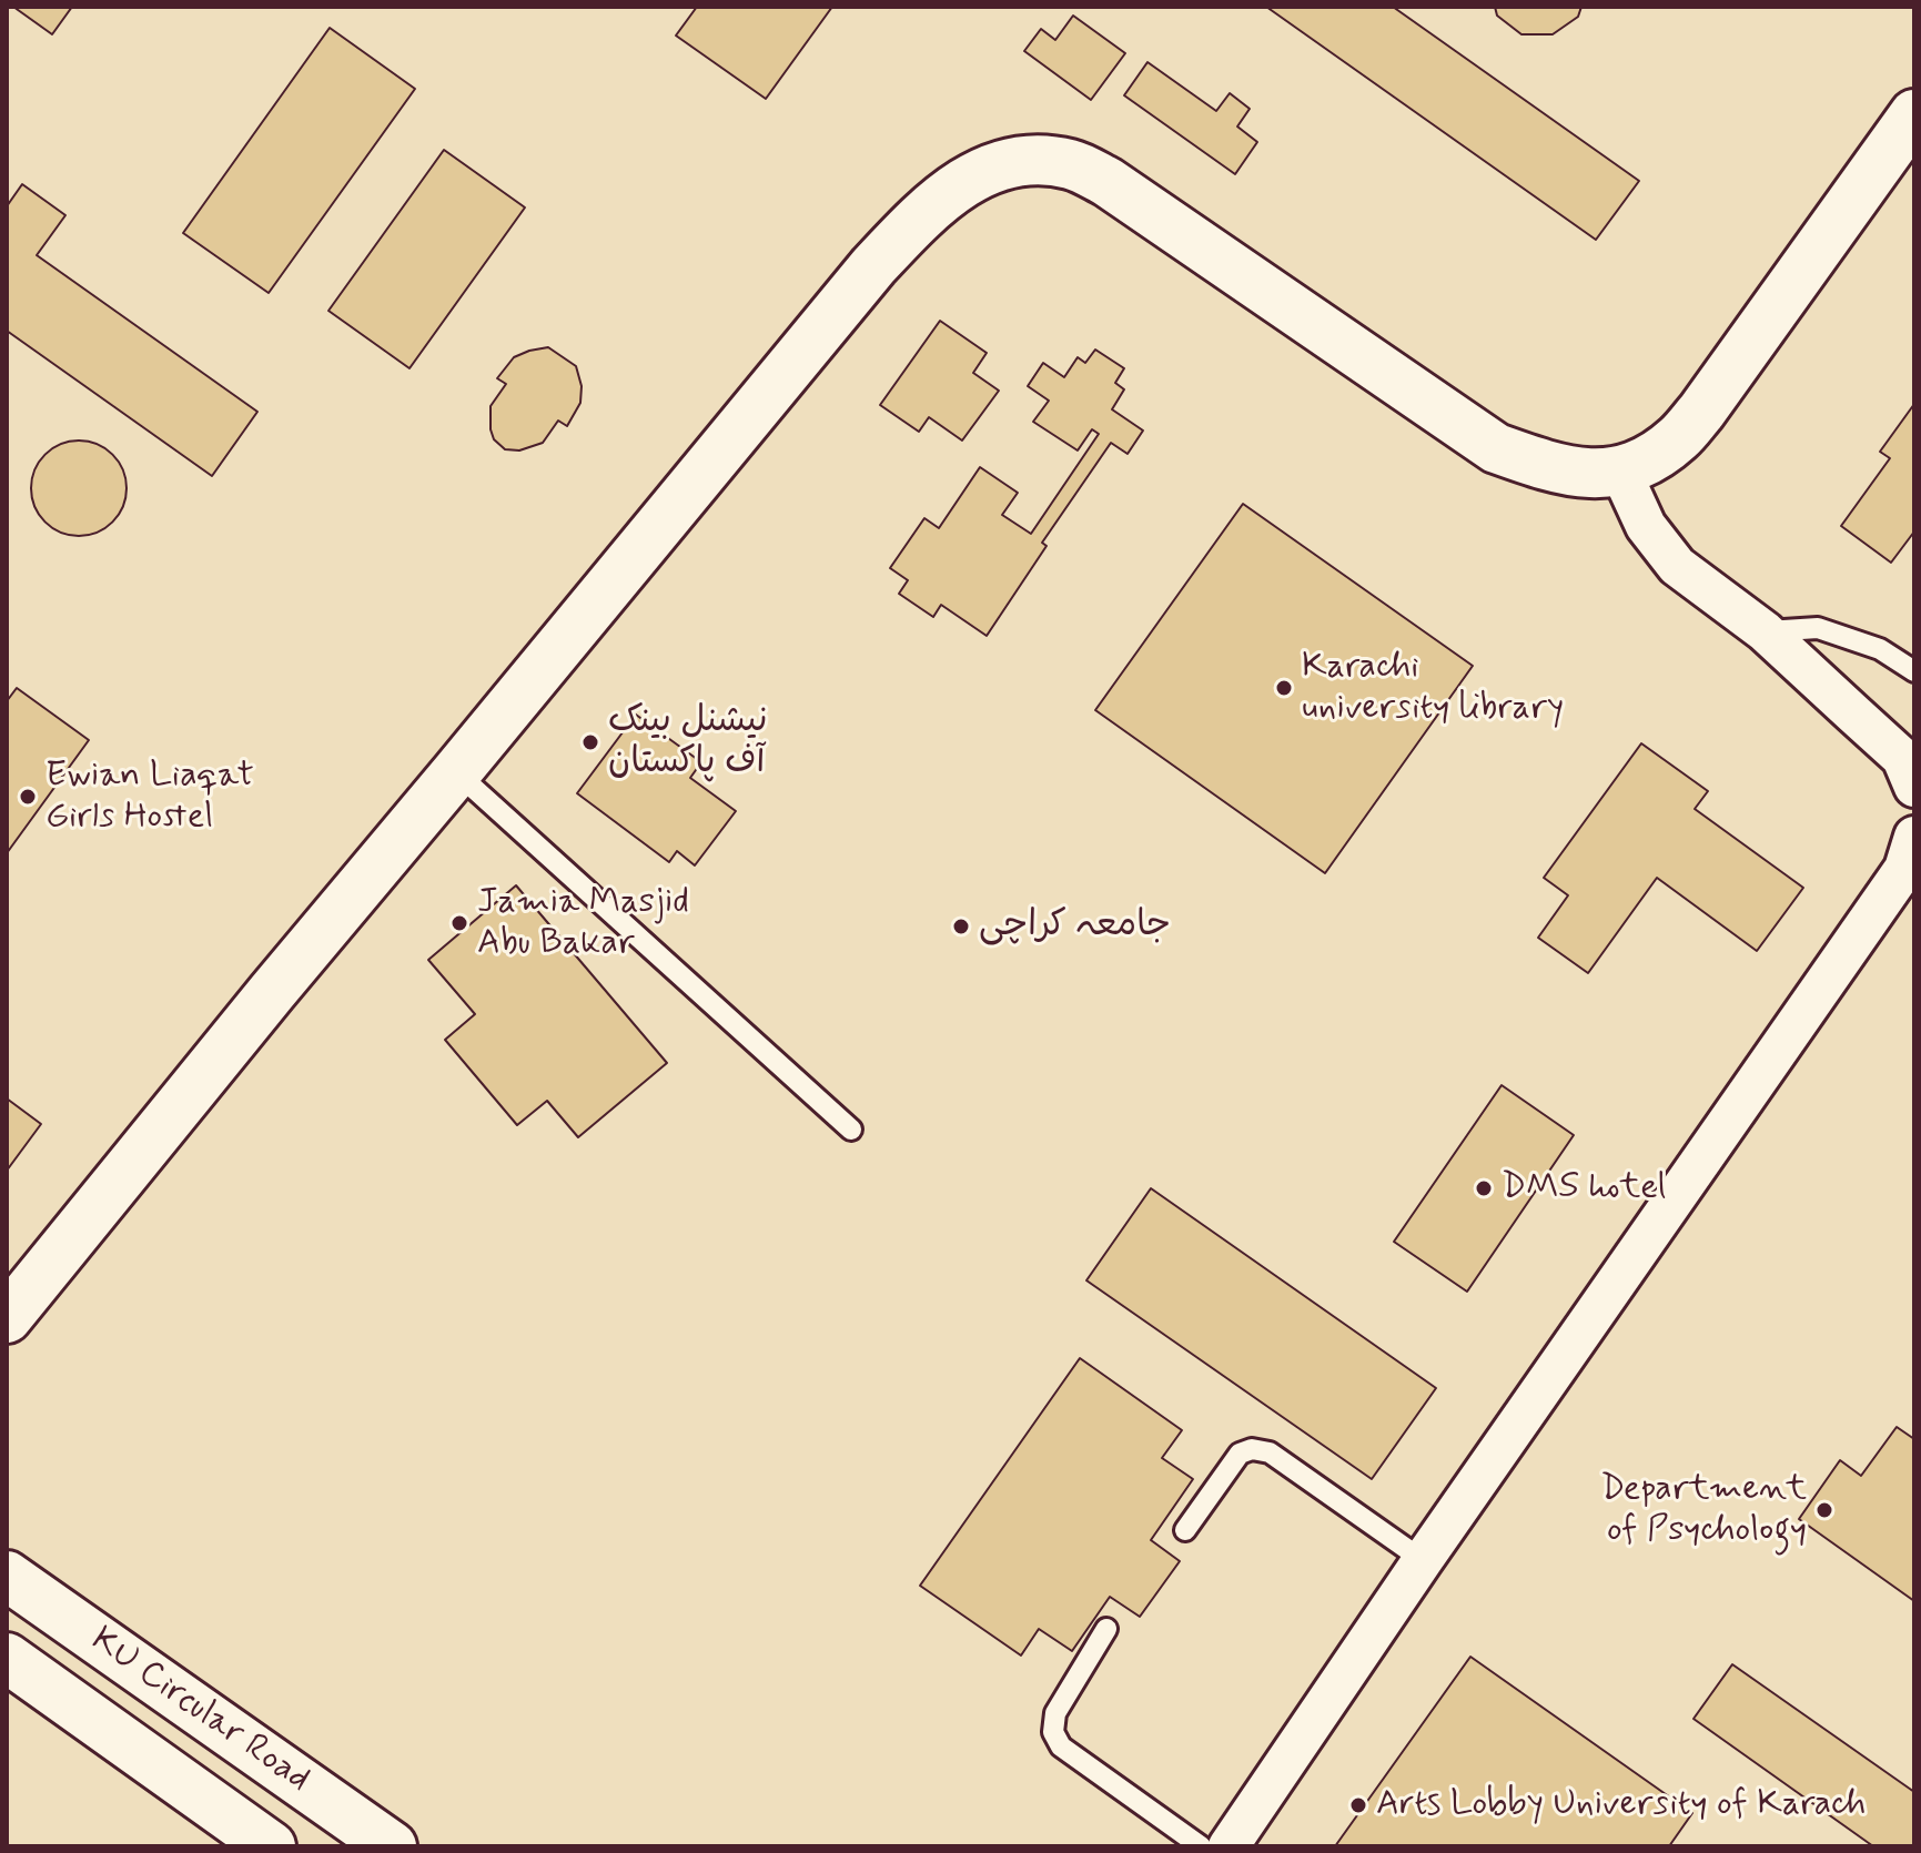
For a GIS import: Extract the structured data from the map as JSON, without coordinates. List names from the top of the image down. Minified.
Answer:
{"streets":{"street":["KU Circular Road"]},"places":["Karachi university library","نیشنل بینک آف پاکستان","Ewian Liaqat Girls Hostel","Jamia Masjid Abu Bakar","جامعہ کراچی","DMS hotel","Department of Psychology","Arts Lobby University of Karach"]}
